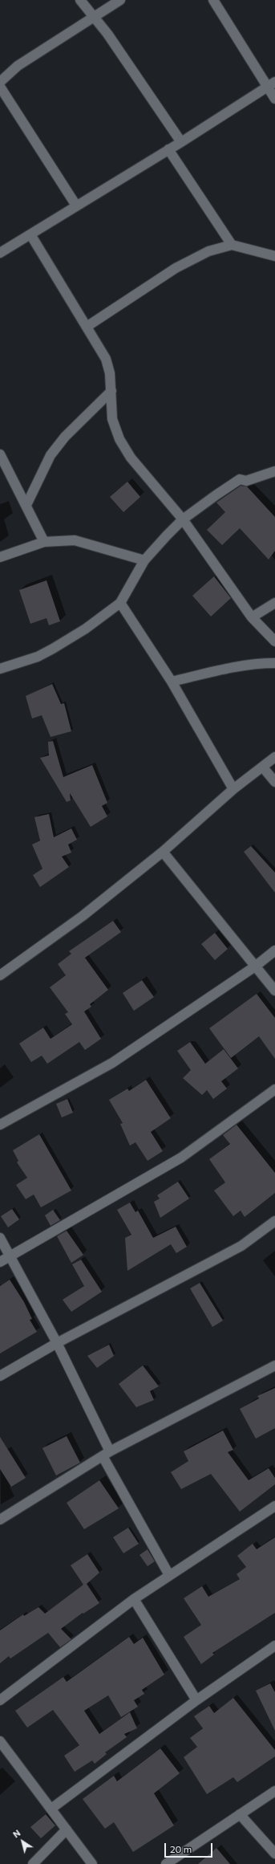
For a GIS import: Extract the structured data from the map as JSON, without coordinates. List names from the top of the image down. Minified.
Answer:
{"scale_bar":"20 m","north":"top left"}
